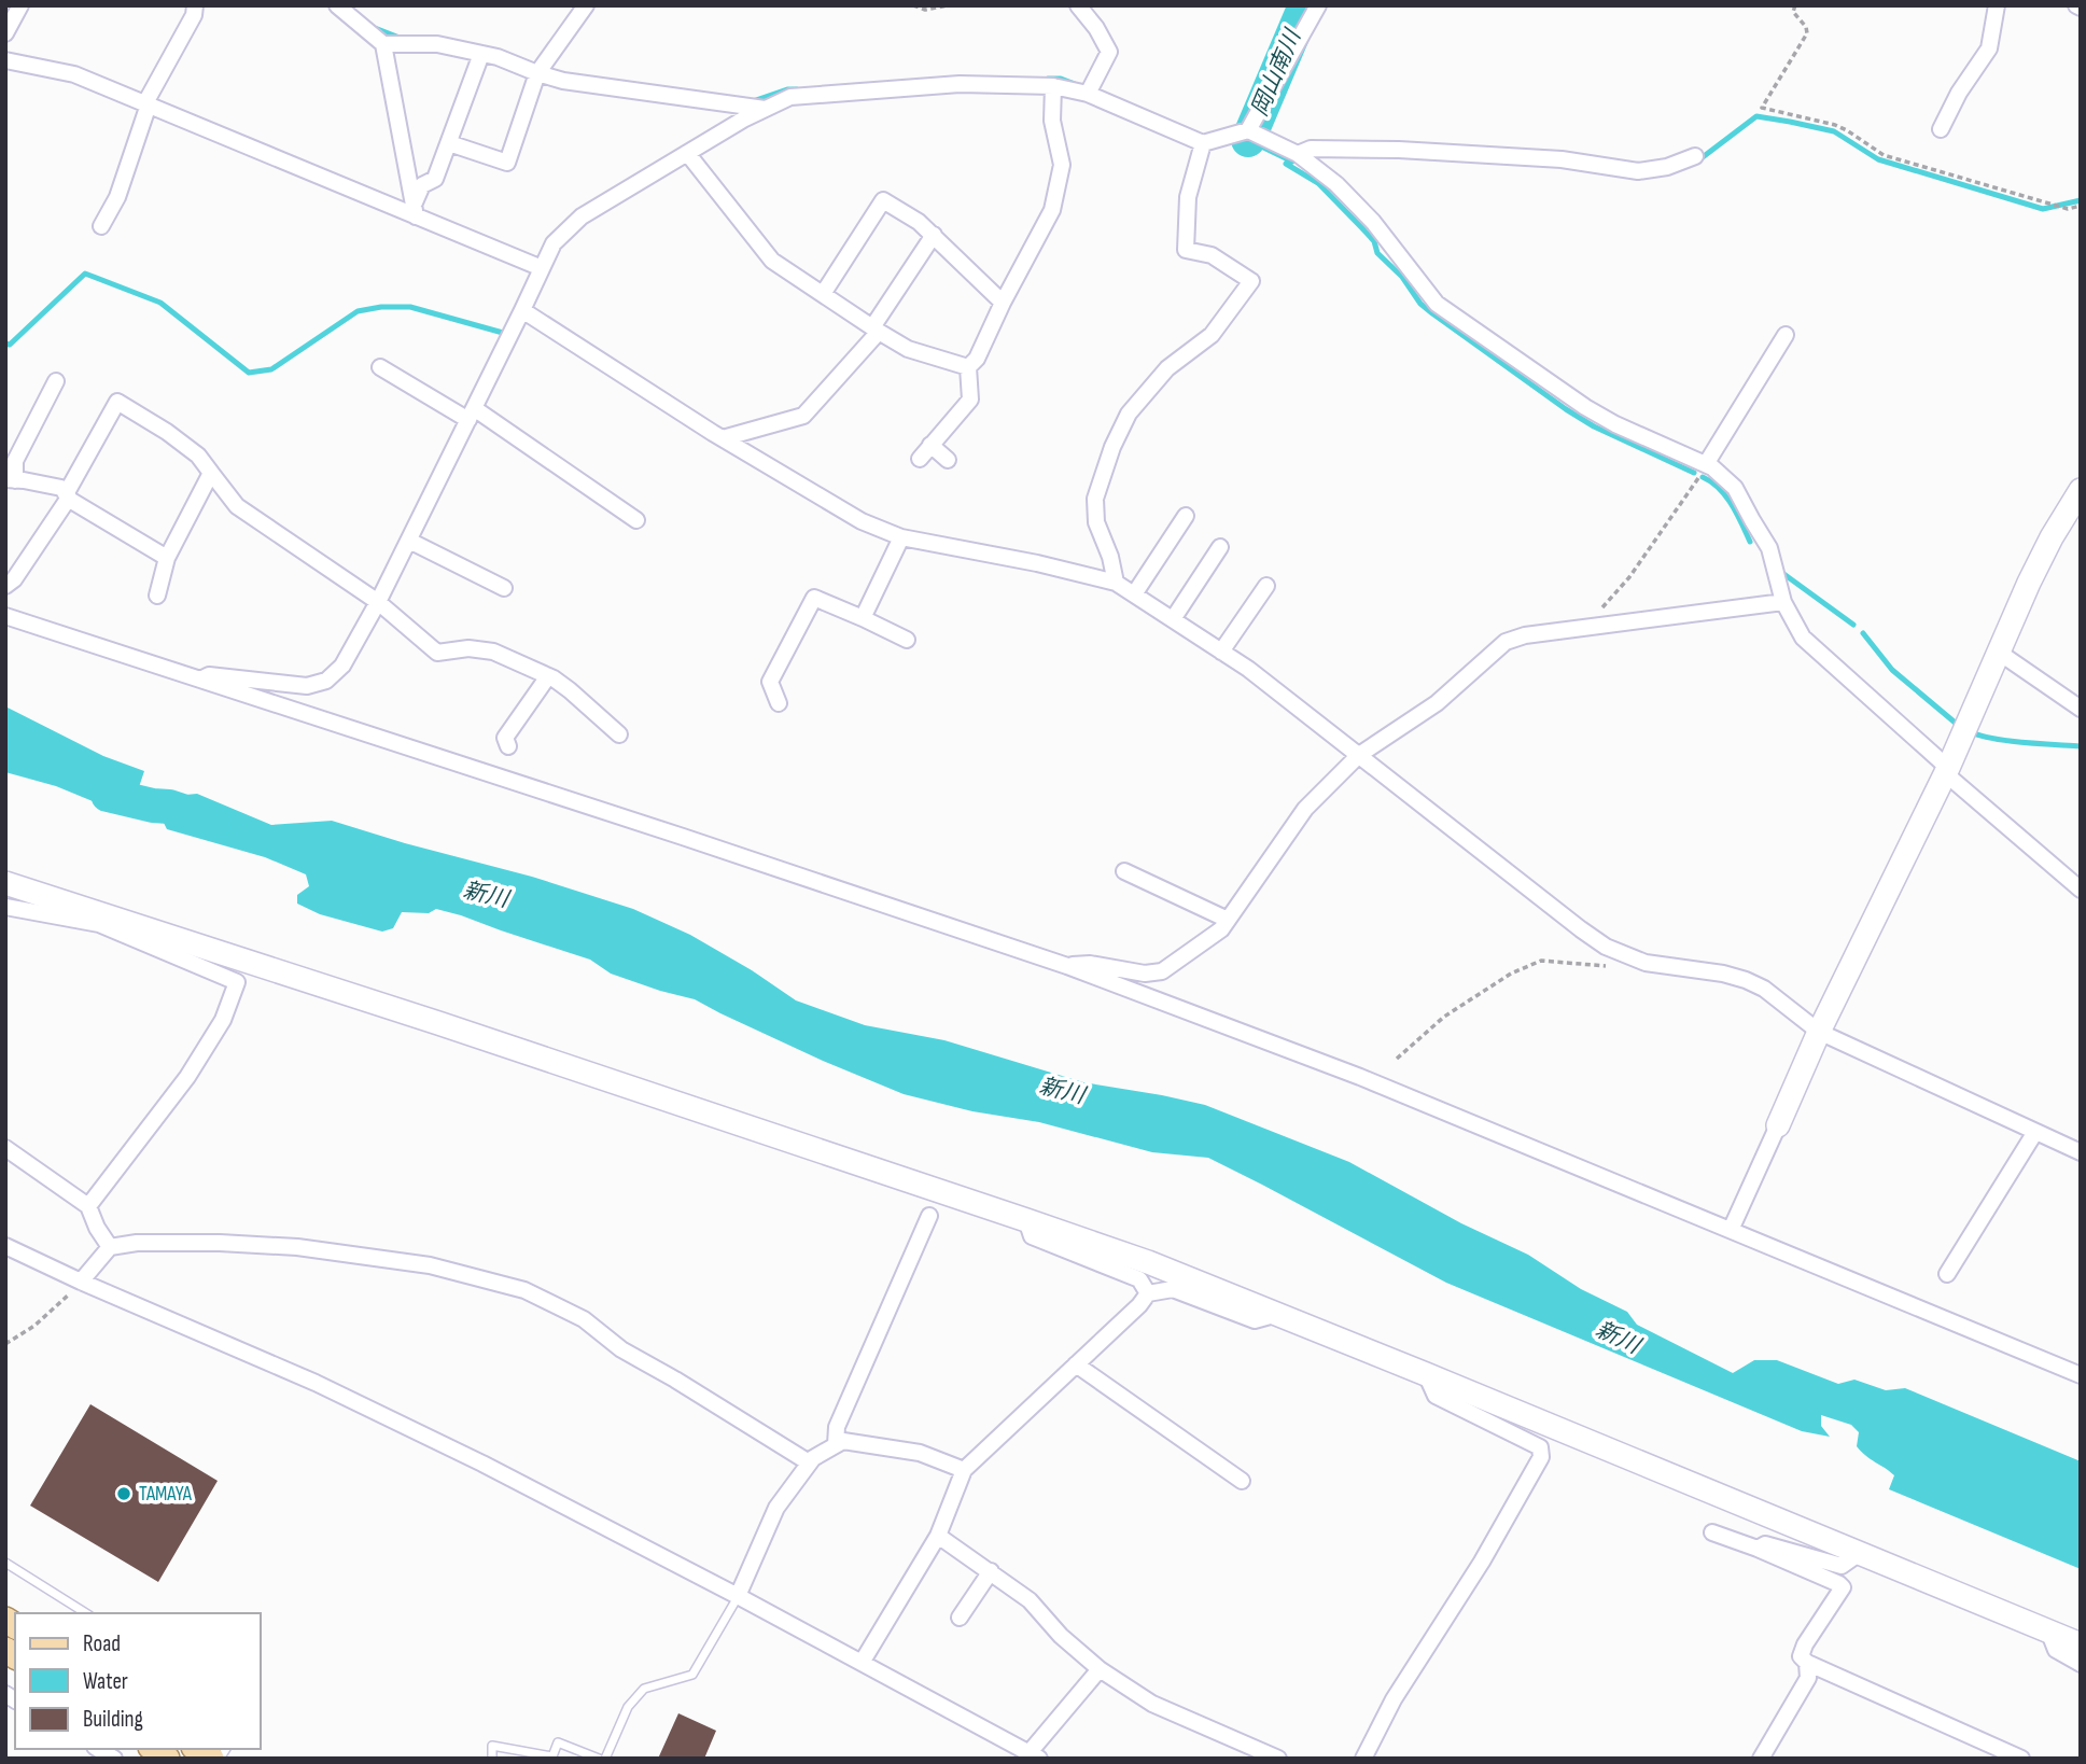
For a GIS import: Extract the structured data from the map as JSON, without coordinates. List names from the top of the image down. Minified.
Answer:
{"water":["岡山南川","新川"],"places":["TAMAYA"],"legend":["Road","Water","Building"]}
